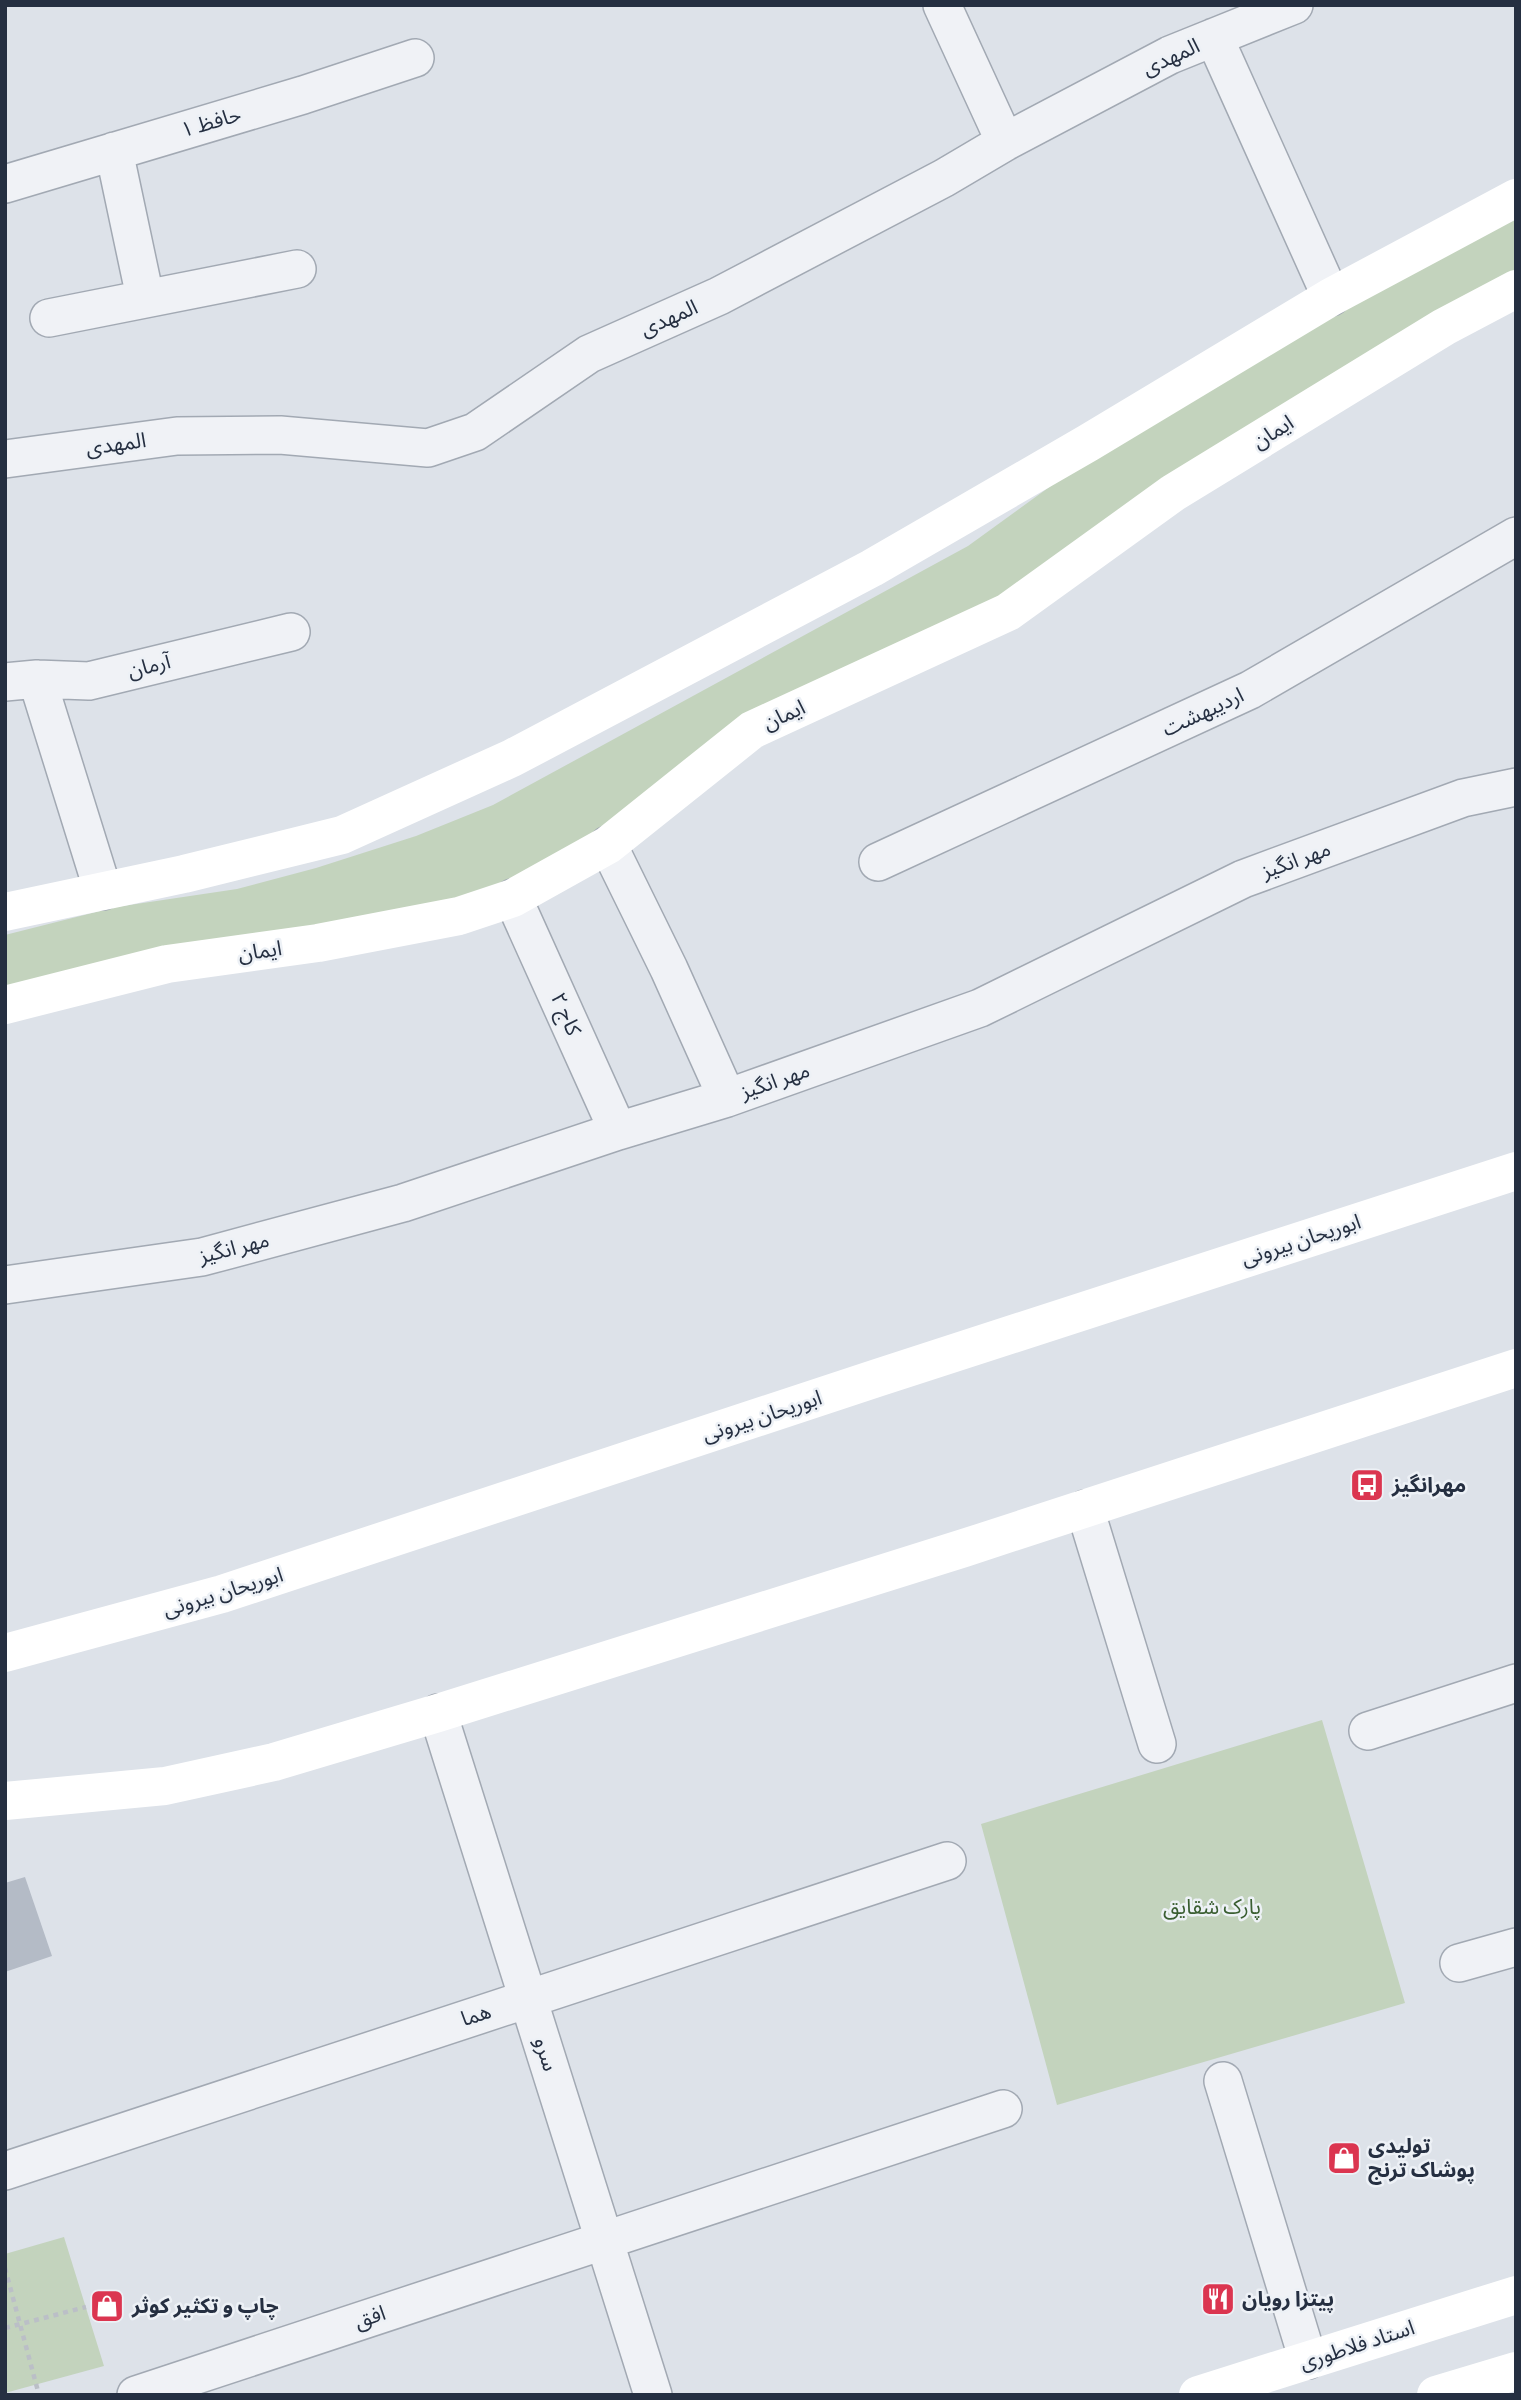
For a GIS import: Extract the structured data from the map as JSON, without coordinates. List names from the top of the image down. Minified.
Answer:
{"streets":{"main road":["ایمان","ابوریحان بیرونی","استاد فلاطوری"],"street":["المهدی","حافظ ۱","آرمان","اردیبهشت","مهر انگیز","کاج ۲","هما","سرو","افق"]},"crossings":[["ایمان","کاج ۲"],["مهر انگیز","کاج ۲"],["هما","سرو"],["سرو","افق"]],"parks":["پارک شقایق"],"places":{"bus stop":["مهرانگیز"],"shop":["تولیدی پوشاک ترنج","چاپ و تکثیر کوثر"],"restaurant":["پیتزا رویان"]}}
